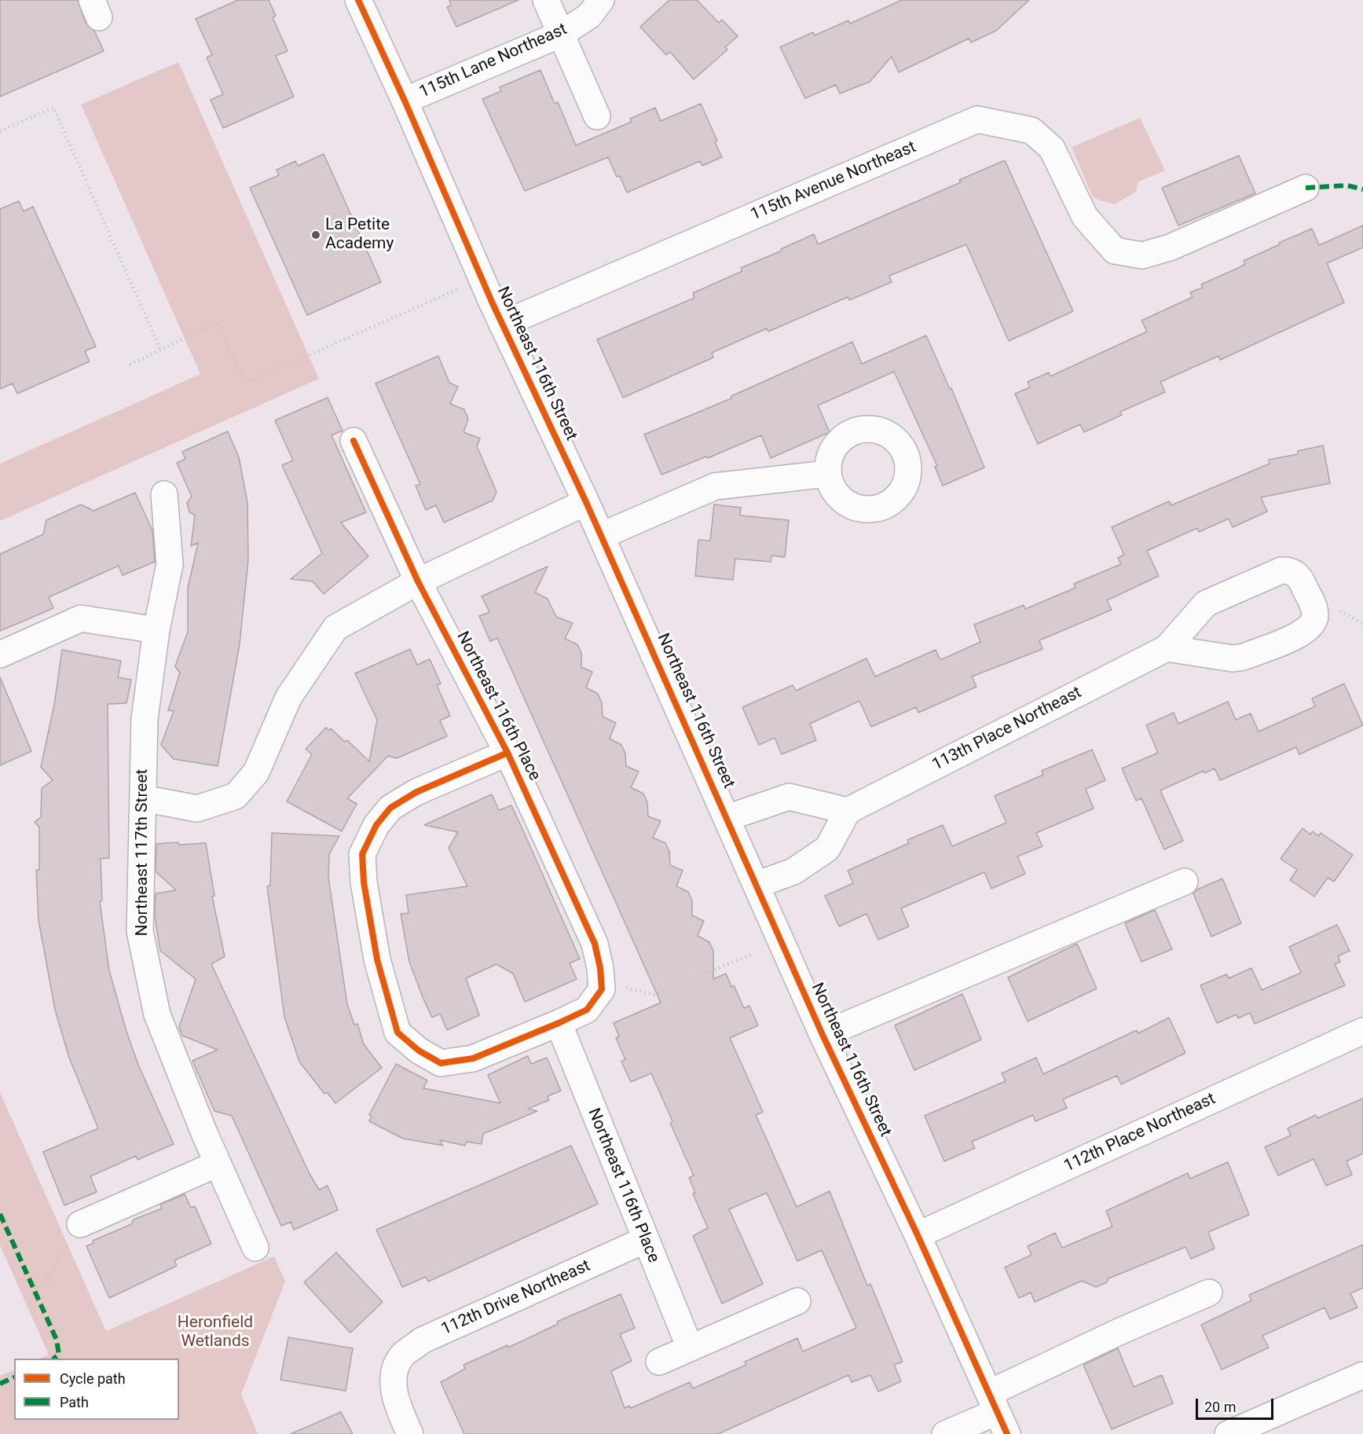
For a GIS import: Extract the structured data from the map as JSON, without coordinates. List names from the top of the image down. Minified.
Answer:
{"streets":{"street":["115th Lane Northeast","115th Avenue Northeast","Northeast 116th Street","Northeast 116th Place","113th Place Northeast","Northeast 117th Street","112th Place Northeast","112th Drive Northeast"]},"crossings":[["115th Lane Northeast","Northeast 116th Street"],["115th Avenue Northeast","Northeast 116th Street"],["Northeast 116th Street","112th Place Northeast"],["Northeast 116th Place","112th Drive Northeast"]],"parks":["Heronfield Wetlands"],"places":["La Petite Academy"],"legend":["Cycle path","Path"],"scale_bar":"20 m"}
